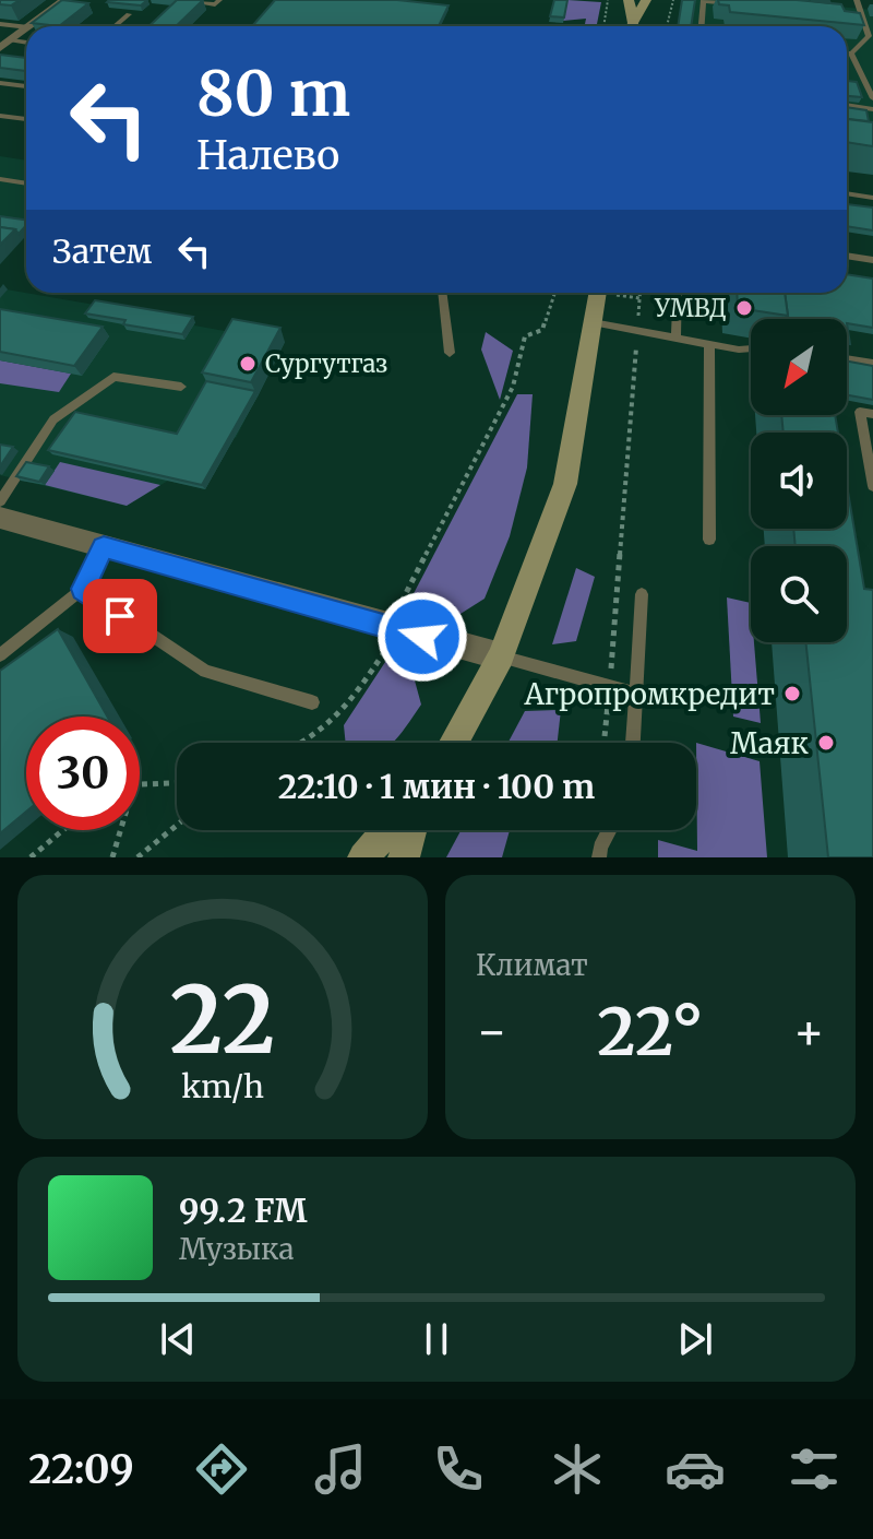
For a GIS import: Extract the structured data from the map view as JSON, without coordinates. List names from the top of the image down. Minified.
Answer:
{"places":["УМВД","Сургутгаз","Агропромкредит","Маяк"],"north":"bottom left","page":{"turn":["80 m","Налево"],"then":"Затем","limit":"30","trip":"22:10 · 1 мин · 100 m","tile":"Климат","heat":["−","22°","+"],"song":["99.2 FM","Музыка"],"tabs":"22:09","gauge":["22","km/h"]}}
